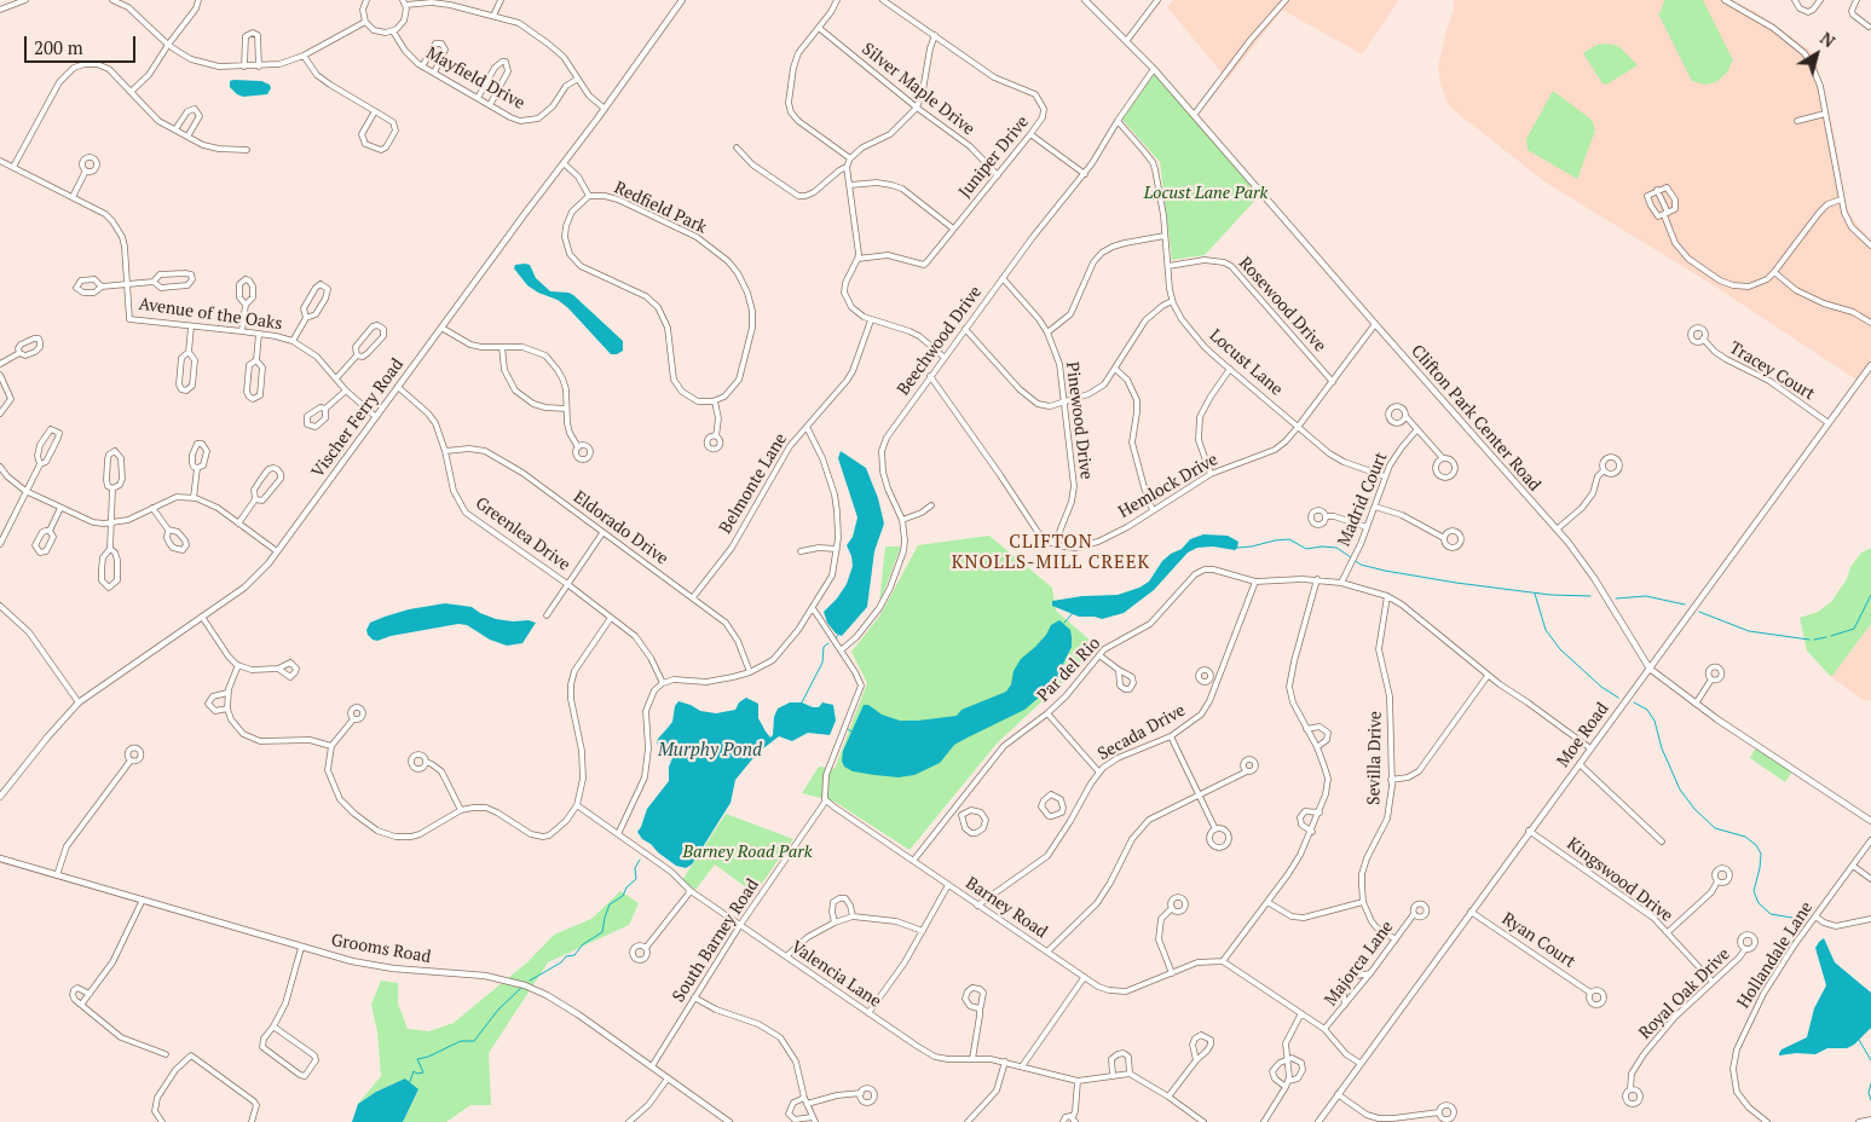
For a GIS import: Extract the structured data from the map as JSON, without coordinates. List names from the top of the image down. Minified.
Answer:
{"streets":{"street":["Mayfield Drive","Silver Maple Drive","Juniper Drive","Redfield Park","Rosewood Drive","Avenue of the Oaks","Beechwood Drive","Locust Lane","Tracey Court","Vischer Ferry Road","Clifton Park Center Road","Pinewood Drive","Belmonte Lane","Hemlock Drive","Madrid Court","Eldorado Drive","Greenlea Drive","Par del Rio","Secada Drive","Moe Road","Sevilla Drive","Kingswood Drive","Barney Road","South Barney Road","Ryan Court","Grooms Road","Hollandale Lane","Majorca Lane","Valencia Lane","Royal Oak Drive"]},"crossings":[["Silver Maple Drive","Juniper Drive"],["Redfield Park","Vischer Ferry Road"],["Rosewood Drive","Locust Lane"],["Rosewood Drive","Hemlock Drive"],["Avenue of the Oaks","Vischer Ferry Road"],["Beechwood Drive","Locust Lane"],["Beechwood Drive","Clifton Park Center Road"],["Beechwood Drive","Pinewood Drive"],["Locust Lane","Hemlock Drive"],["Locust Lane","Madrid Court"],["Tracey Court","Moe Road"],["Vischer Ferry Road","Greenlea Drive"],["Clifton Park Center Road","Hemlock Drive"],["Clifton Park Center Road","Moe Road"],["Pinewood Drive","Hemlock Drive"],["Belmonte Lane","Eldorado Drive"],["Madrid Court","Par del Rio"],["Eldorado Drive","Greenlea Drive"],["Par del Rio","Secada Drive"],["Par del Rio","Moe Road"],["Par del Rio","Sevilla Drive"],["Par del Rio","Barney Road"],["Secada Drive","Barney Road"],["Moe Road","Kingswood Drive"],["Moe Road","Ryan Court"],["Sevilla Drive","Majorca Lane"],["Kingswood Drive","Royal Oak Drive"],["Barney Road","South Barney Road"],["South Barney Road","Grooms Road"],["South Barney Road","Valencia Lane"]],"districts":["CLIFTON KNOLLS-MILL CREEK"],"water":["Murphy Pond"],"parks":["Locust Lane Park","Barney Road Park"],"scale_bar":"200 m","north":"top right"}
